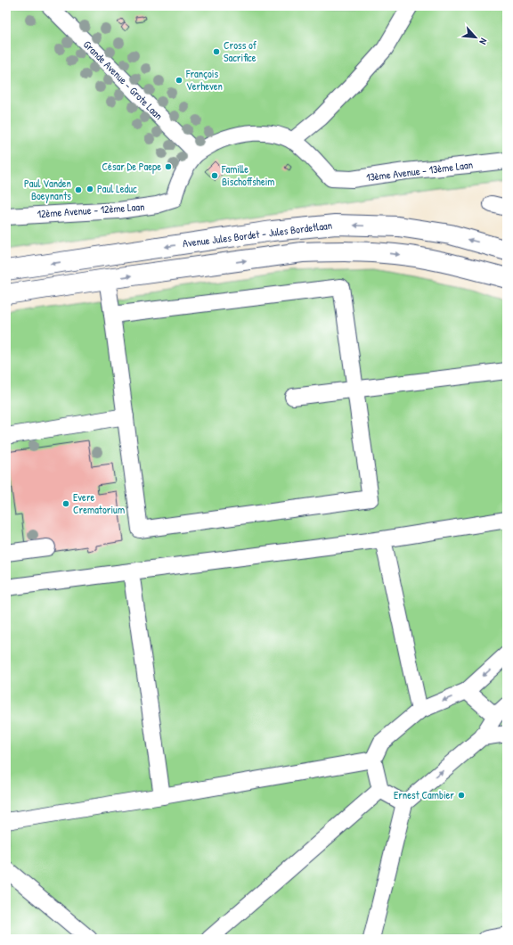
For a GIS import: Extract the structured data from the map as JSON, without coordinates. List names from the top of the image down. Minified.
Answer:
{"streets":{"main road":["Avenue Jules Bordet - Jules Bordetlaan"],"street":["Grande Avenue - Grote Laan","13ème Avenue - 13ème Laan","12ème Avenue - 12ème Laan"]},"crossings":[["Grande Avenue - Grote Laan","12ème Avenue - 12ème Laan"]],"places":["Cross of Sacrifice","François Verheven","César De Paepe","Famille Bischoffsheim","Paul Leduc","Paul Vanden Boeynants","Evere Crematorium","Ernest Cambier"],"north":"bottom right"}
